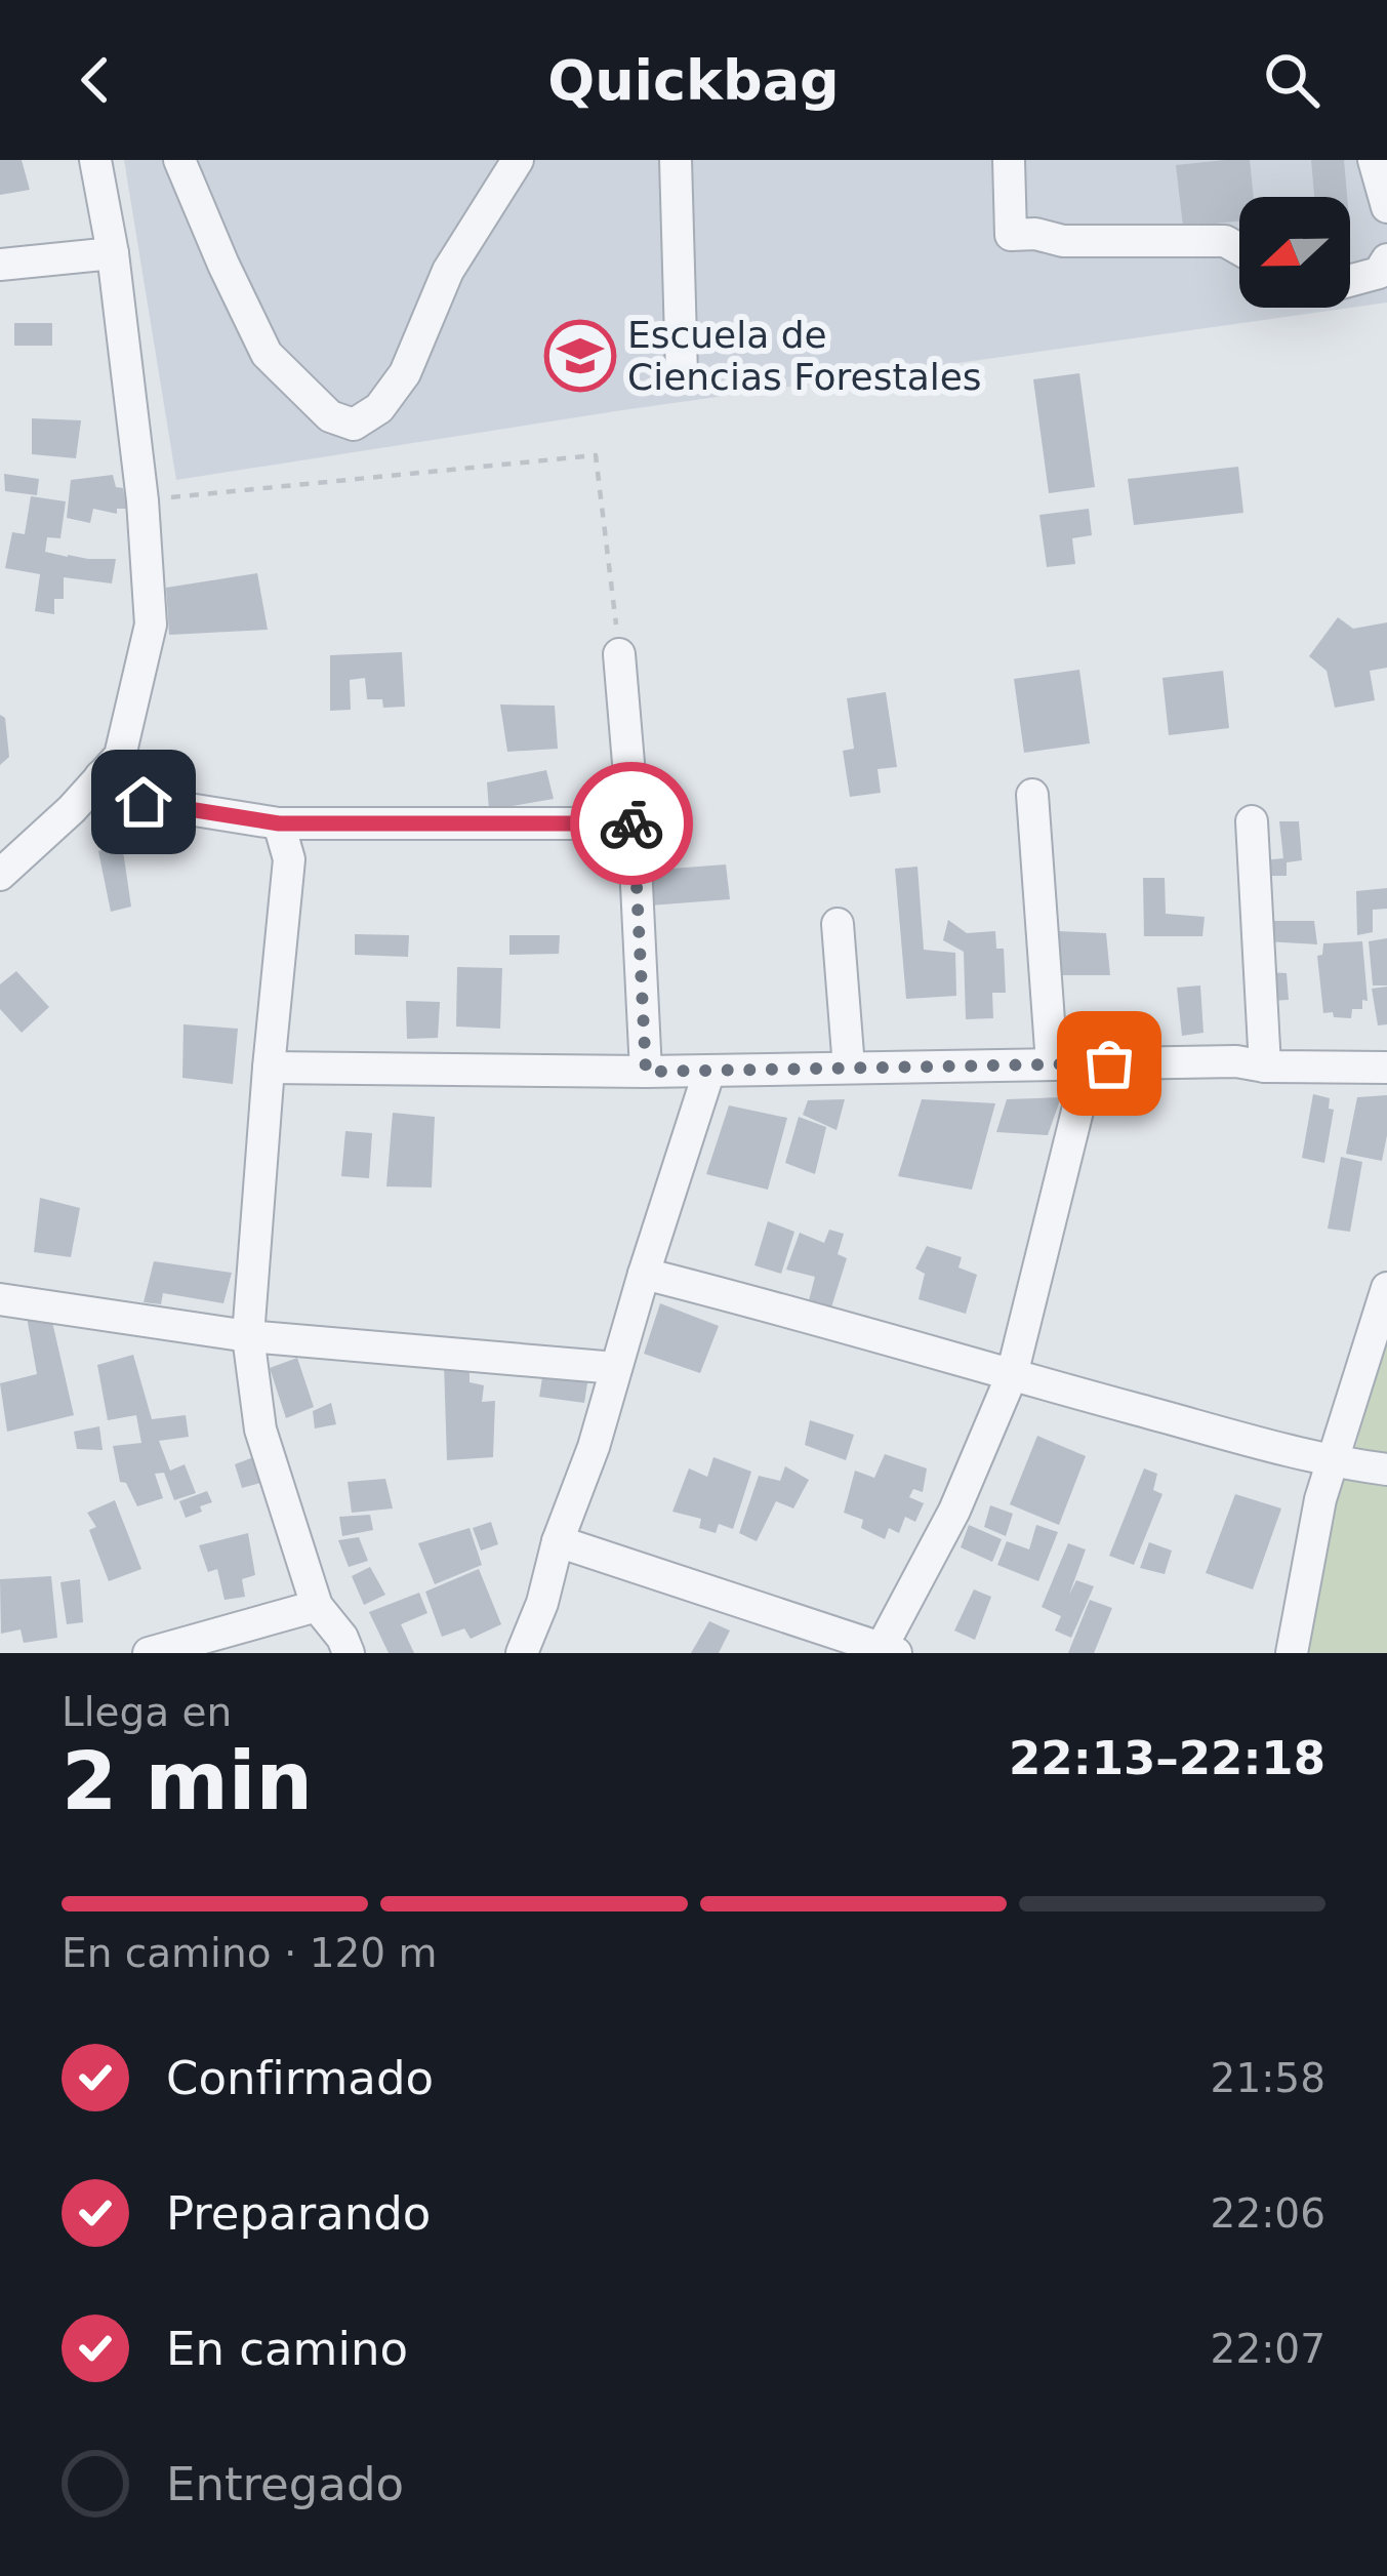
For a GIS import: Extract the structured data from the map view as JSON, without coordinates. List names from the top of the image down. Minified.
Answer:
{"places":{"school or university":["Escuela de Ciencias Forestales"]},"north":"left","page":{"header":"Quickbag","heading":["2 min","Llega en","22:13–22:18"],"bar":"En camino · 120 m","list":[["Confirmado","21:58"],["Preparando","22:06"],["En camino","22:07"],"Entregado"]}}
